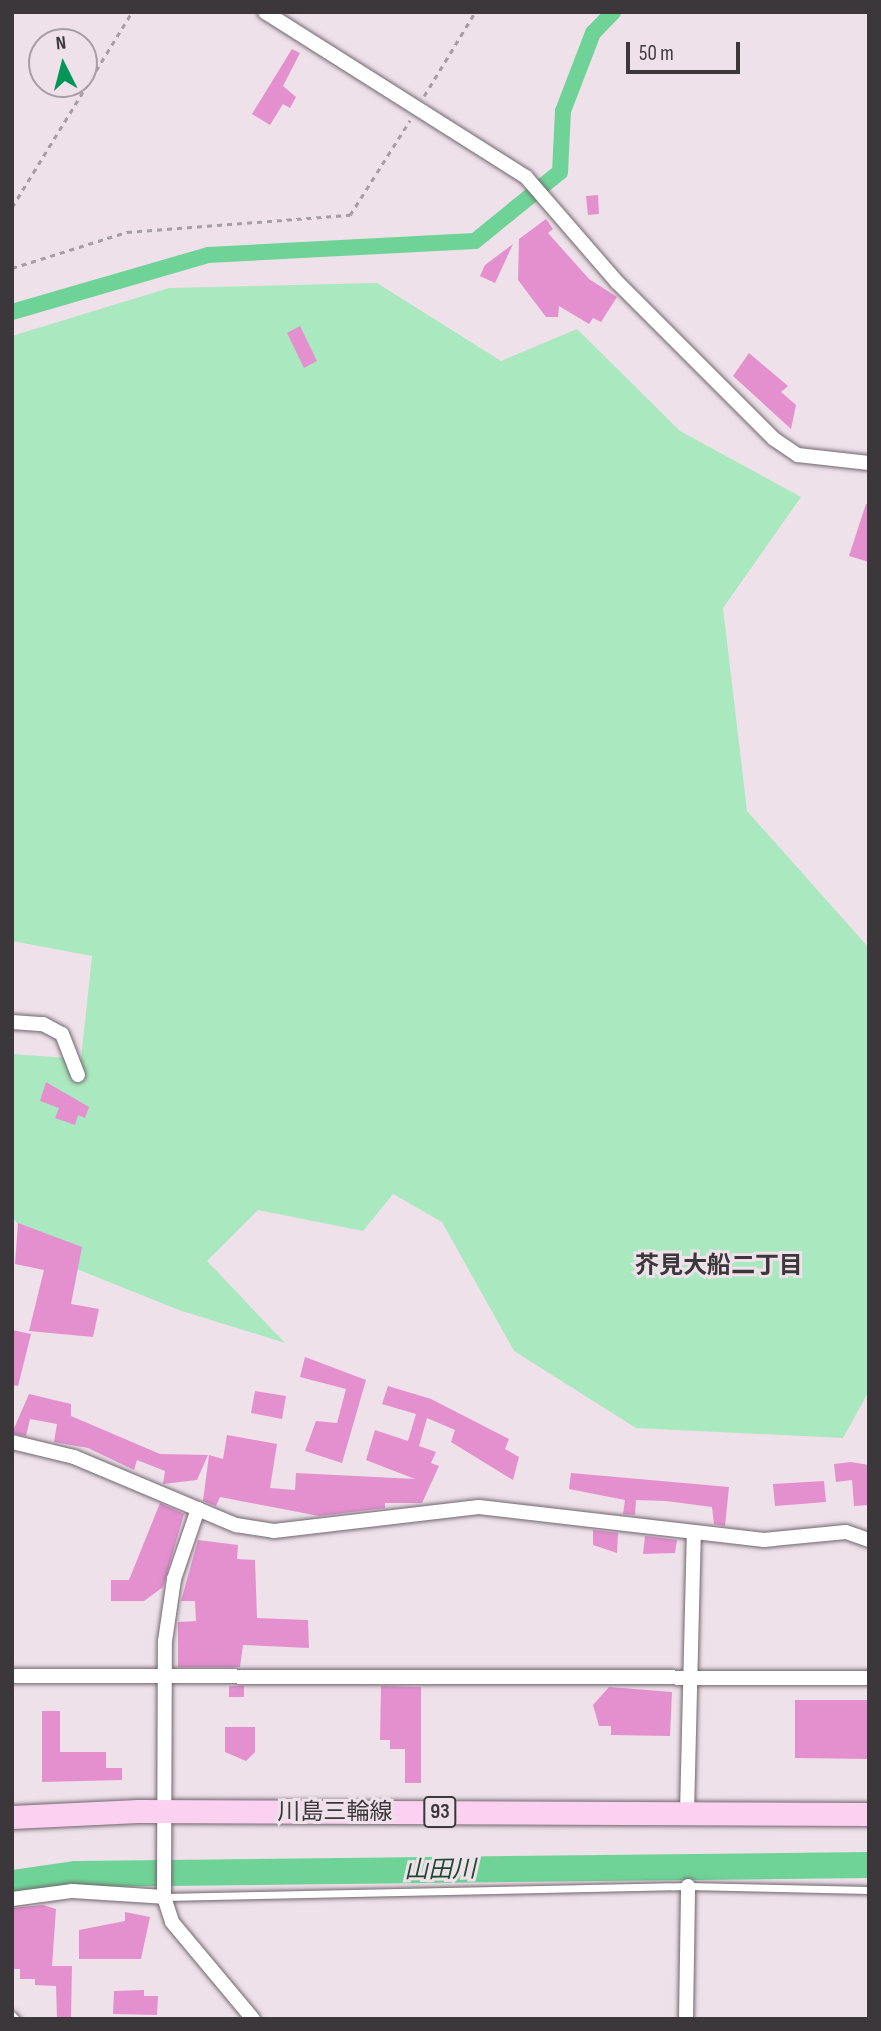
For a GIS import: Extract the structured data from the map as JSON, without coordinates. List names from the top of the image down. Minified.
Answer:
{"streets":{"main road":["川島三輪線","93"]},"districts":["芥見大船二丁目"],"water":["山田川"],"scale_bar":"50 m","north":"top"}
